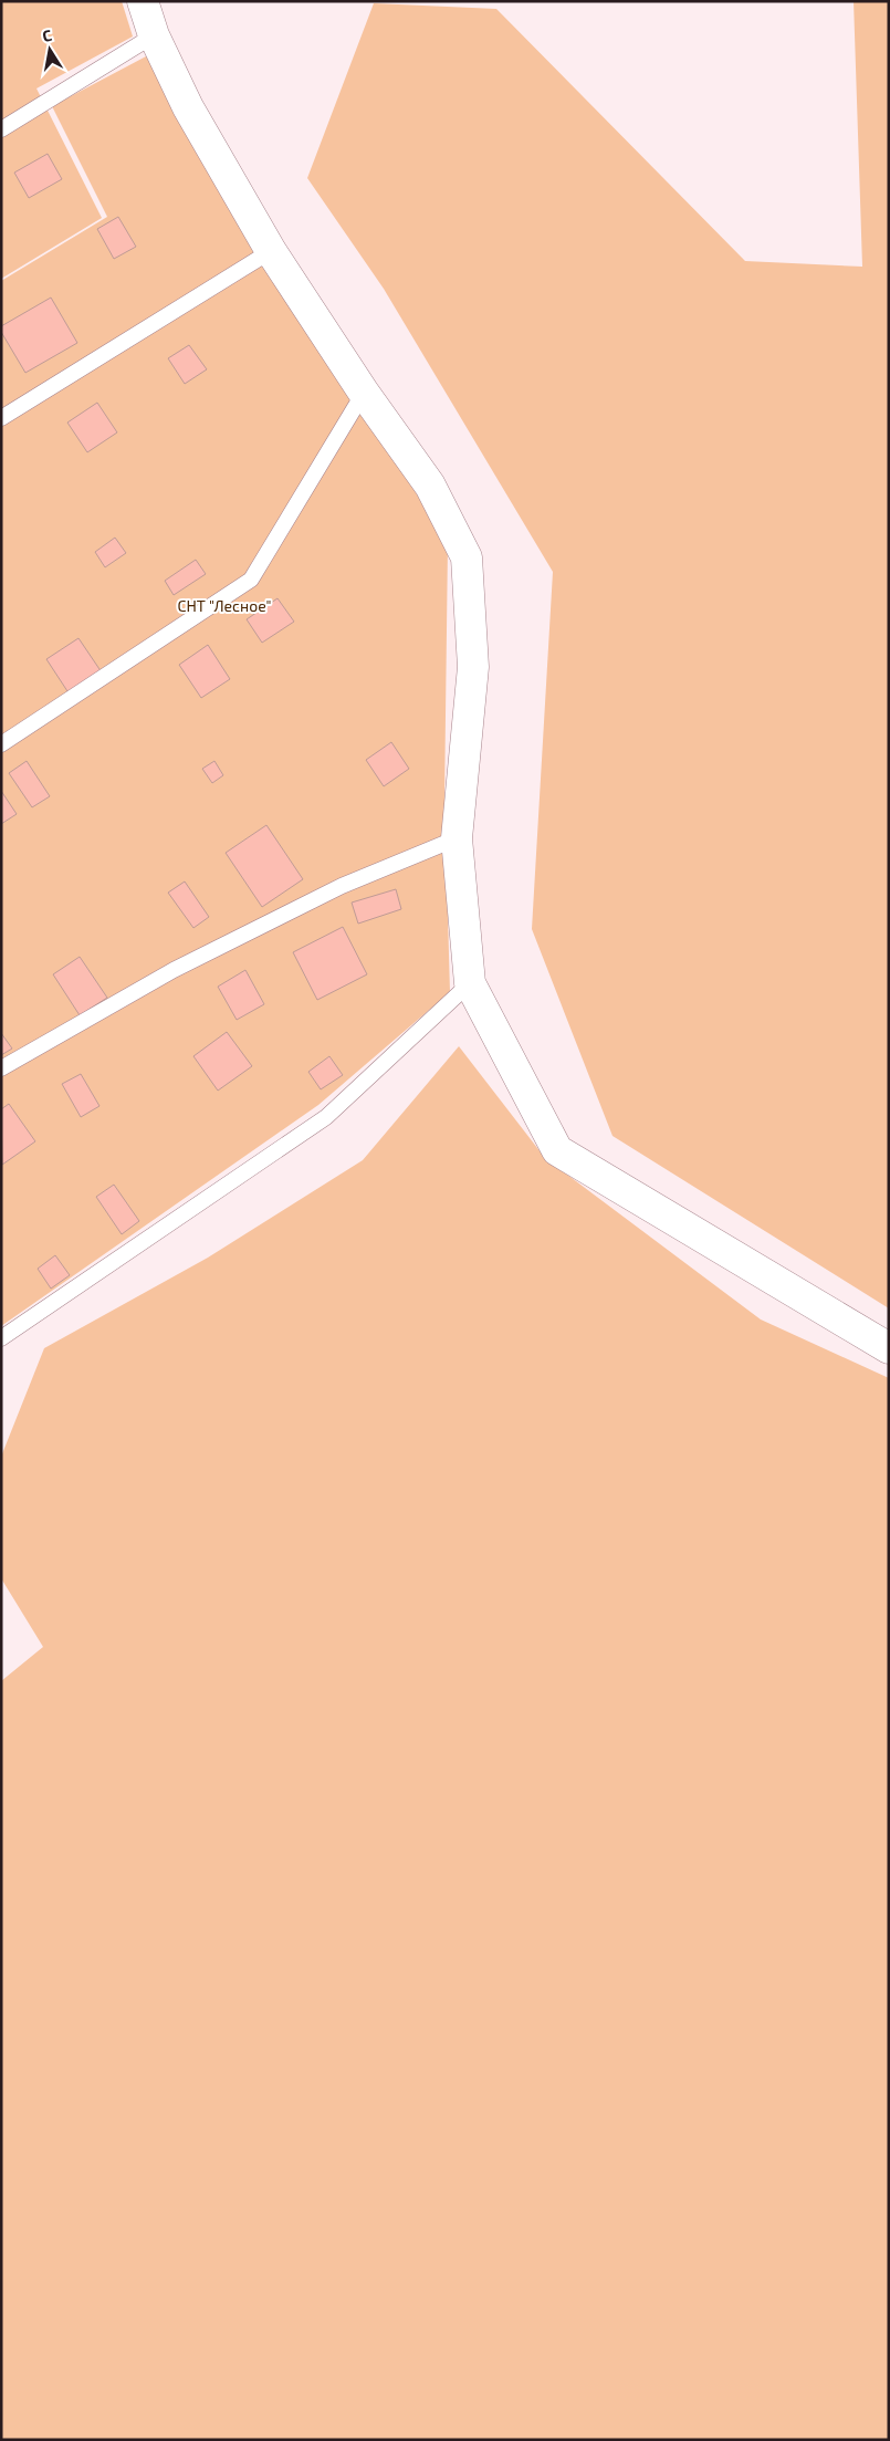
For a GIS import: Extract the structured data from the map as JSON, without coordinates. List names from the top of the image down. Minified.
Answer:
{"parks":["СНТ \"Лесное\""],"north":"top"}
